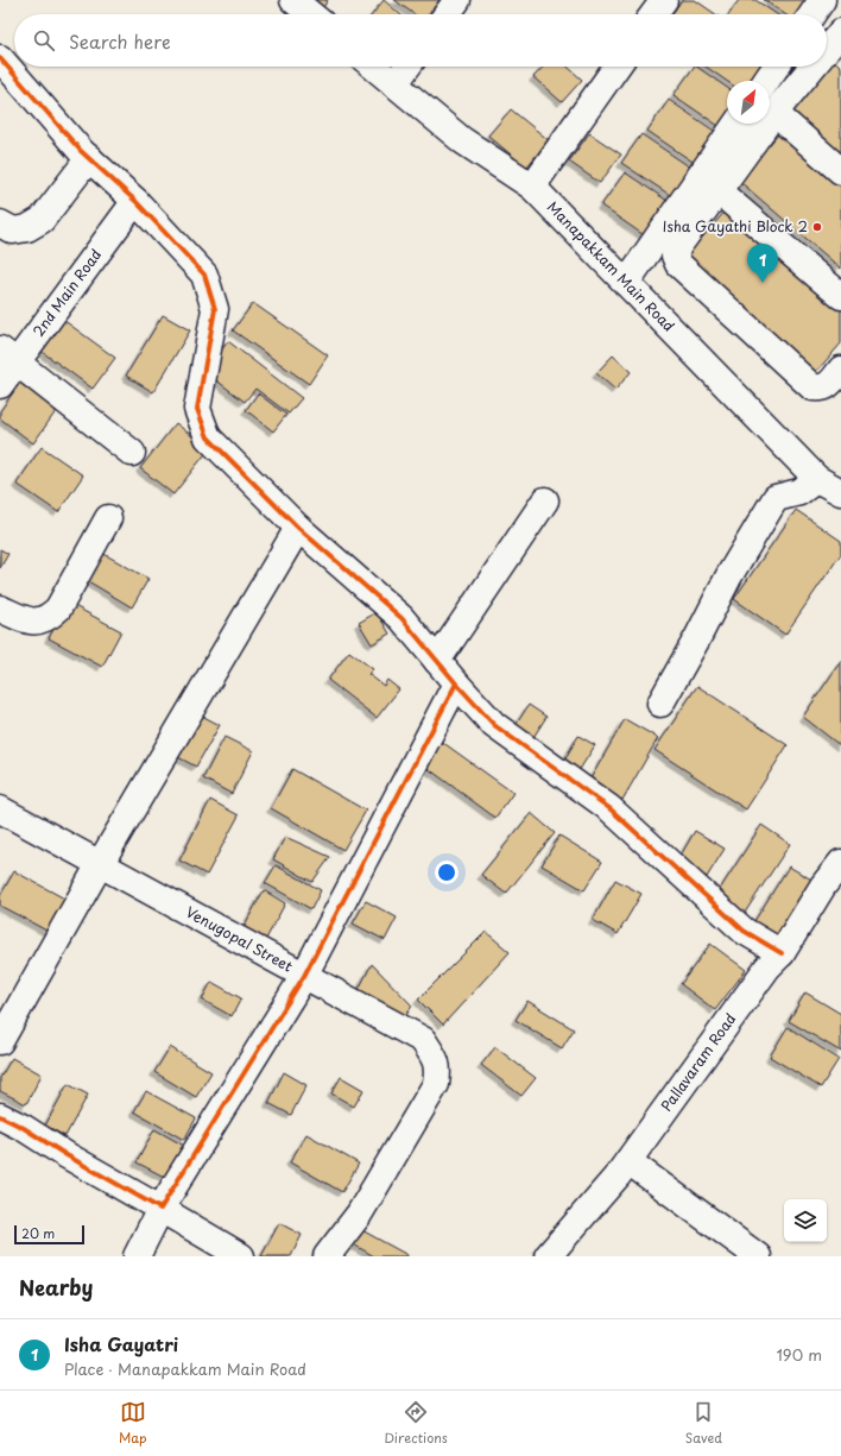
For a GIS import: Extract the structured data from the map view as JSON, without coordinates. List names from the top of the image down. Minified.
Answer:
{"streets":{"street":["Manapakkam Main Road","2nd Main Road","Venugopal Street","Pallavaram Road"]},"places":["Isha Gayathi Block 2"],"scale_bar":"20 m","north":"top right","page":{"search":"Search here","pins":"1","scale":"20 m","heading":"Nearby","list":[{"mark":"1","name":"Isha Gayatri","note":"Place · Manapakkam Main Road","value":"190 m"}],"nav":["Map","Directions","Saved"]}}
